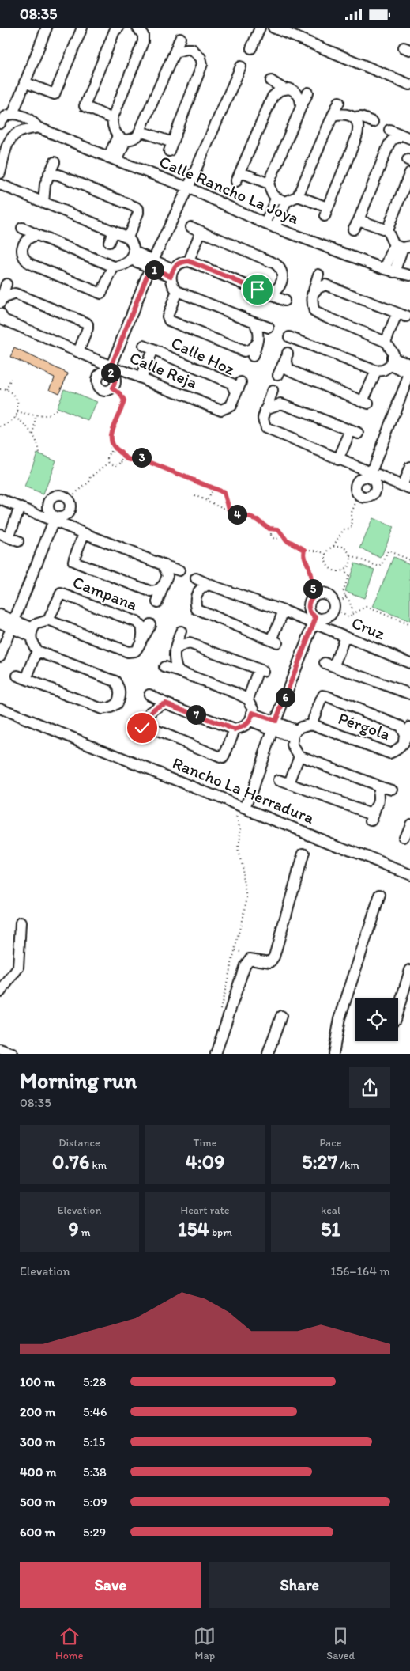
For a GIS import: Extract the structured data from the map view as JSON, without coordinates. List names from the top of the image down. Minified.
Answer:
{"streets":{"street":["Calle Rancho La Joya","Calle Hoz","Calle Reja","Campana","Cruz","Pérgola","Rancho La Herradura"]},"crossings":[["Calle Hoz","Calle Reja"]],"page":{"status":"08:35","pins":["1","2","3","4","5","6","7"],"heading":["Morning run","08:35"],"stats":[["Distance","0.76 km"],["Time","4:09"],["Pace","5:27 /km"],["Elevation","9 m"],["Heart rate","154 bpm"],["kcal","51"]],"chart":["Elevation","156–164 m"],"list":[{"name":"100 m","note":"5:28"},{"name":"200 m","note":"5:46"},{"name":"300 m","note":"5:15"},{"name":"400 m","note":"5:38"},{"name":"500 m","note":"5:09"},{"name":"600 m","note":"5:29"}],"buttons":["Save","Share"],"tabs":["Home","Map","Saved"]}}
